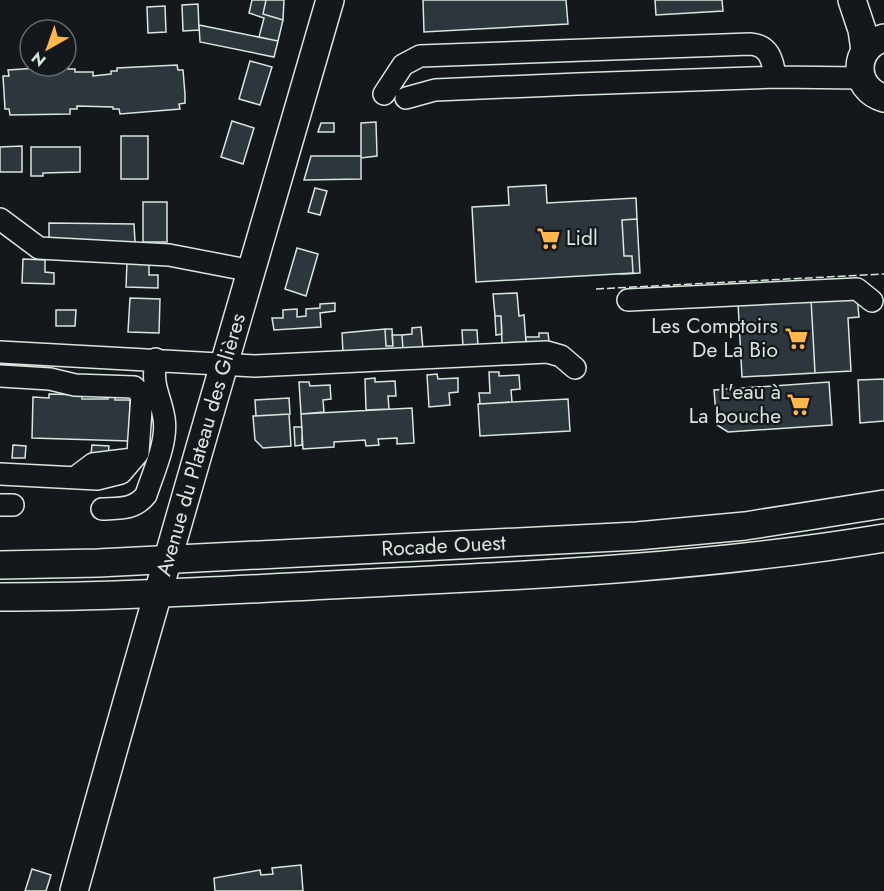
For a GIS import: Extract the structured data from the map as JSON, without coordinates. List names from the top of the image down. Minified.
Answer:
{"streets":{"main road":["Avenue du Plateau des Glières","Rocade Ouest"]},"crossings":[["Avenue du Plateau des Glières","Rocade Ouest"]],"places":{"supermarket":["Lidl","Les Comptoirs De La Bio","L'eau à La bouche"]},"north":"bottom left"}
